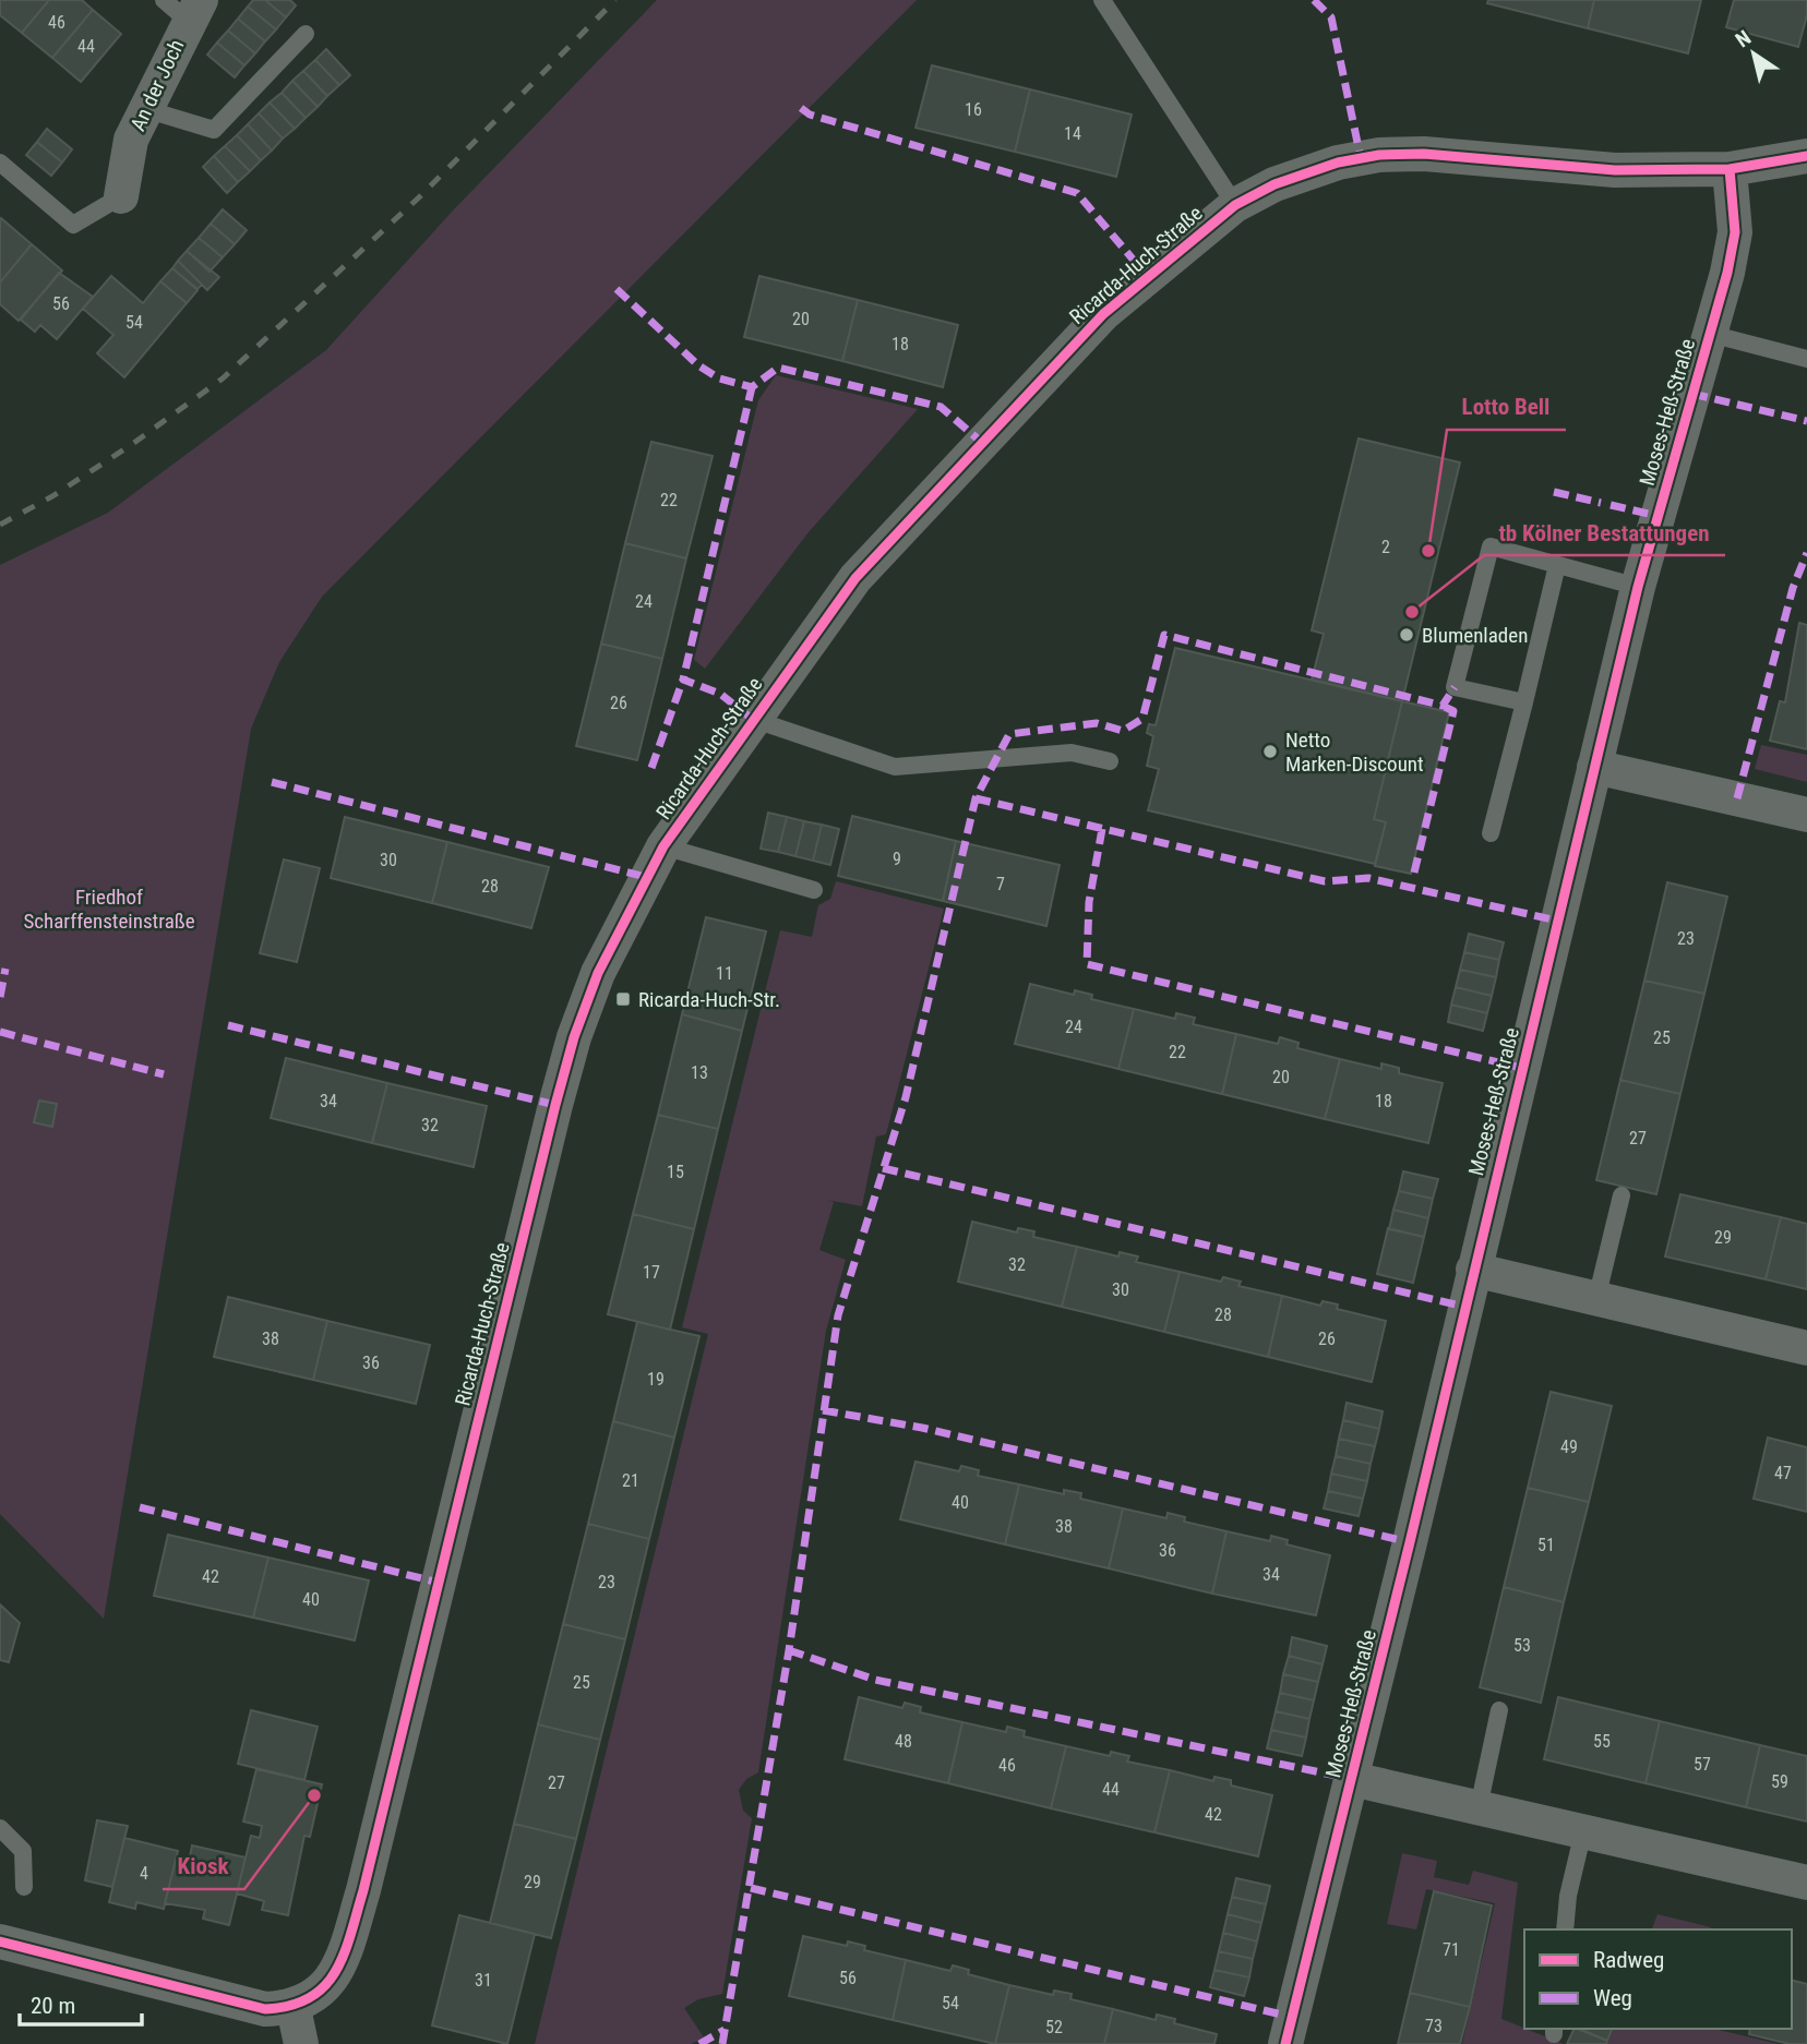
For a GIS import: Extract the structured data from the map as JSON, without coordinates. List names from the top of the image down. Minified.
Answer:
{"streets":{"street":["An der Joch","Ricarda-Huch-Straße","Moses-Heß-Straße"]},"crossings":[["Ricarda-Huch-Straße","Moses-Heß-Straße"]],"parks":["Friedhof Scharffensteinstraße"],"places":{"other":["Lotto Bell","tb Kölner Bestattungen","Blumenladen","Netto Marken-Discount","Kiosk"],"transit":["Ricarda-Huch-Str."]},"house_numbers":["46","44","16","14","56","20","54","18","22","2","24","26","9","30","7","28","23","11","24","25","22","13","20","34","18","32","27","15","29","32","17","30","28","38","26","36","19","49","47","21","40","38","51","36","34","42","23","40","53","25","48","55","57","46","59","27","44","42","4","29","71","56","31","54","73","52"],"legend":["Radweg","Weg"],"scale_bar":"20 m","north":"top left"}
